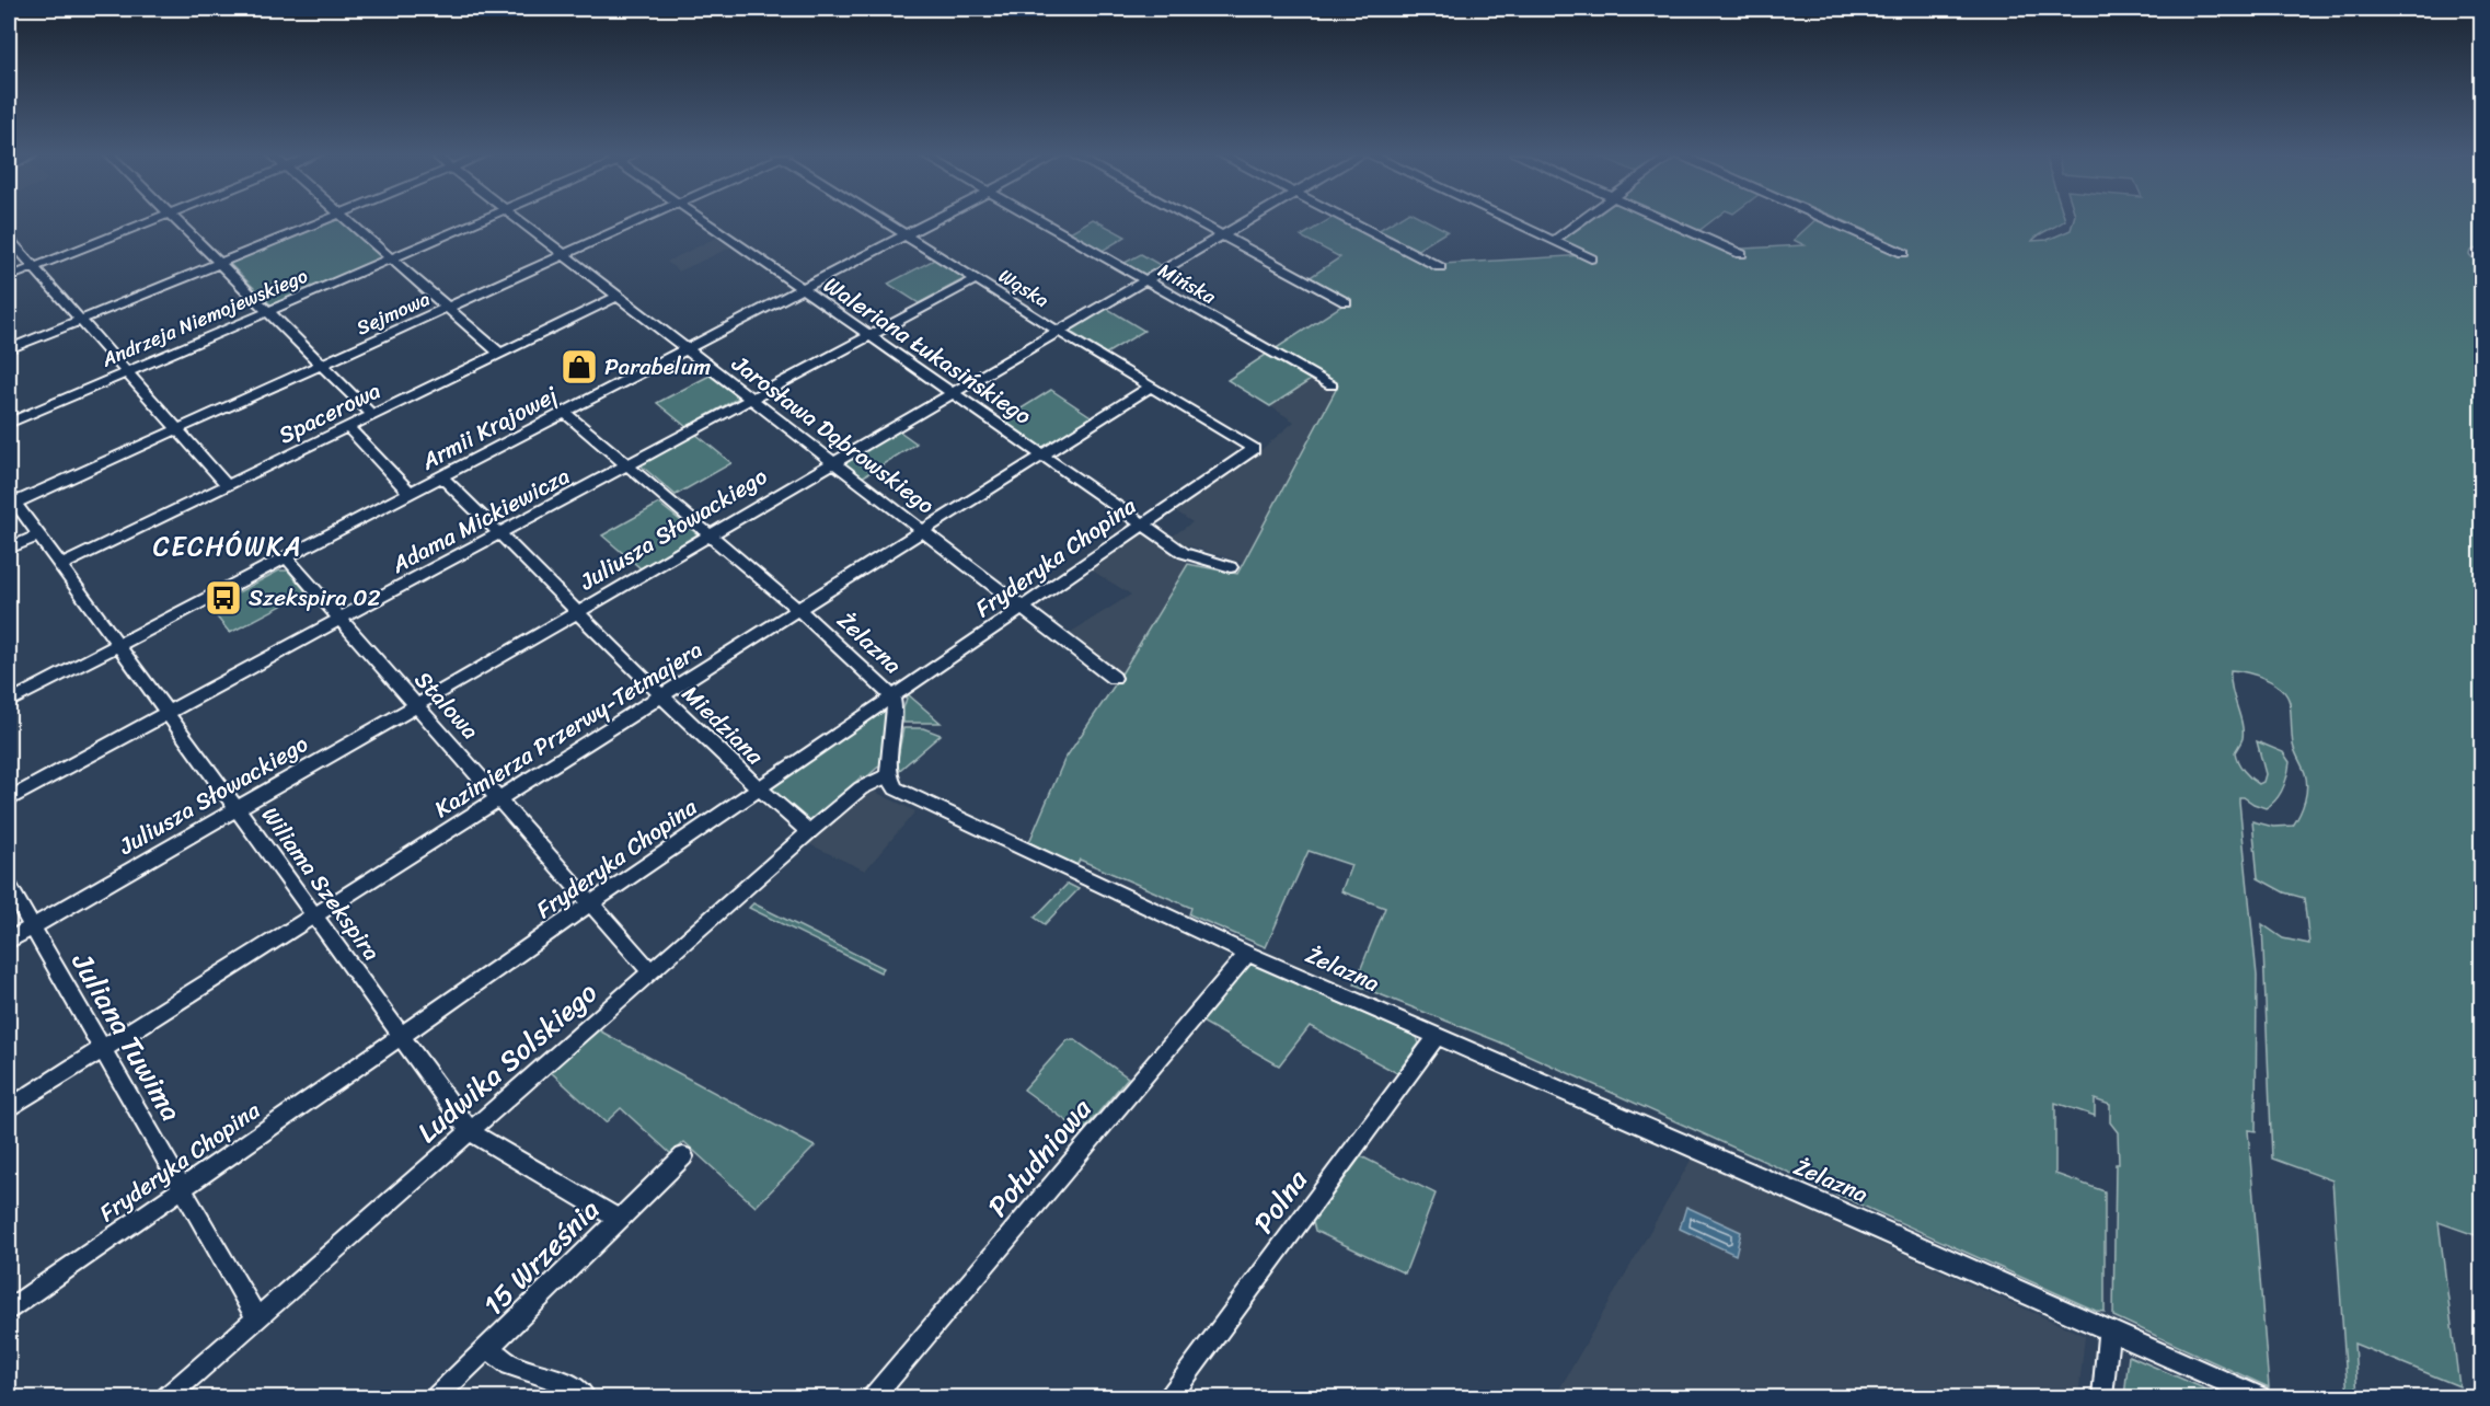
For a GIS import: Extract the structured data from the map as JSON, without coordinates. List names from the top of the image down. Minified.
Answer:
{"streets":{"street":["Mińska","Wąska","Sejmowa","Andrzeja Niemojewskiego","Waleriana Łukasińskiego","Spacerowa","Armii Krajowej","Jarosława Dąbrowskiego","Adama Mickiewicza","Juliusza Słowackiego","Fryderyka Chopina","Żelazna","Stalowa","Miedziana","Kazimierza Przerwy-Tetmajera","Wiliama Szekspira","Juliana Tuwima","Ludwika Solskiego","Południowa","Polna","15 Września"]},"crossings":[["Mińska","Juliusza Słowackiego"],["Wąska","Armii Krajowej"],["Wąska","Adama Mickiewicza"],["Wąska","Juliusza Słowackiego"],["Wąska","Fryderyka Chopina"],["Wąska","Kazimierza Przerwy-Tetmajera"],["Sejmowa","Jarosława Dąbrowskiego"],["Sejmowa","Wiliama Szekspira"],["Waleriana Łukasińskiego","Armii Krajowej"],["Waleriana Łukasińskiego","Adama Mickiewicza"],["Waleriana Łukasińskiego","Juliusza Słowackiego"],["Waleriana Łukasińskiego","Fryderyka Chopina"],["Waleriana Łukasińskiego","Kazimierza Przerwy-Tetmajera"],["Spacerowa","Jarosława Dąbrowskiego"],["Spacerowa","Wiliama Szekspira"],["Armii Krajowej","Jarosława Dąbrowskiego"],["Armii Krajowej","Żelazna"],["Armii Krajowej","Stalowa"],["Armii Krajowej","Miedziana"],["Armii Krajowej","Wiliama Szekspira"],["Jarosława Dąbrowskiego","Adama Mickiewicza"],["Jarosława Dąbrowskiego","Juliusza Słowackiego"],["Jarosława Dąbrowskiego","Fryderyka Chopina"],["Jarosława Dąbrowskiego","Kazimierza Przerwy-Tetmajera"],["Adama Mickiewicza","Żelazna"],["Adama Mickiewicza","Stalowa"],["Adama Mickiewicza","Miedziana"],["Adama Mickiewicza","Wiliama Szekspira"],["Juliusza Słowackiego","Żelazna"],["Juliusza Słowackiego","Stalowa"],["Juliusza Słowackiego","Miedziana"],["Juliusza Słowackiego","Wiliama Szekspira"],["Juliusza Słowackiego","Juliana Tuwima"],["Fryderyka Chopina","Żelazna"],["Fryderyka Chopina","Stalowa"],["Fryderyka Chopina","Miedziana"],["Fryderyka Chopina","Wiliama Szekspira"],["Fryderyka Chopina","Juliana Tuwima"],["Żelazna","Kazimierza Przerwy-Tetmajera"],["Żelazna","Ludwika Solskiego"],["Żelazna","Południowa"],["Żelazna","Polna"],["Stalowa","Kazimierza Przerwy-Tetmajera"],["Stalowa","Ludwika Solskiego"],["Miedziana","Kazimierza Przerwy-Tetmajera"],["Miedziana","Ludwika Solskiego"],["Kazimierza Przerwy-Tetmajera","Wiliama Szekspira"],["Kazimierza Przerwy-Tetmajera","Juliana Tuwima"],["Wiliama Szekspira","Ludwika Solskiego"],["Wiliama Szekspira","15 Września"],["Juliana Tuwima","Ludwika Solskiego"]],"districts":["CECHÓWKA"],"places":{"shop":["Parabelum"],"bus stop":["Szekspira 02"]}}
